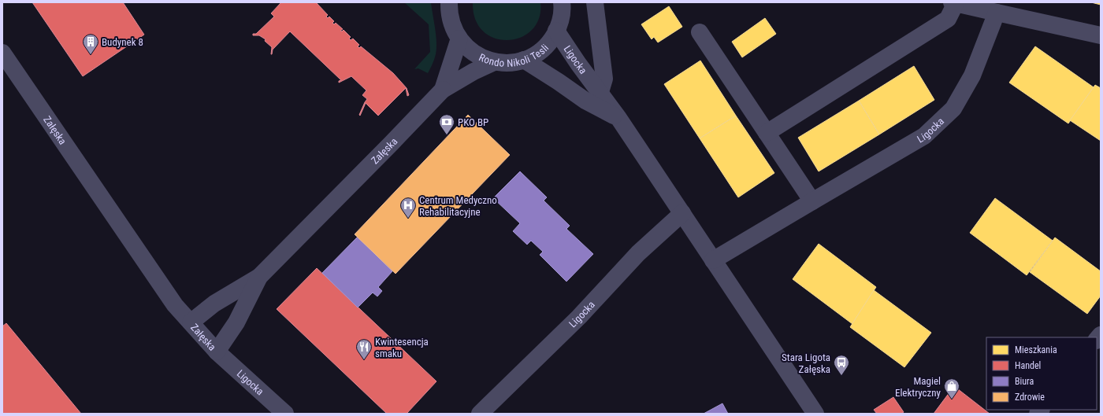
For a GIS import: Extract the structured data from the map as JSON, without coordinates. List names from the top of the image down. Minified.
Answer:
{"streets":{"street":["Rondo Nikoli Tesli","Ligocka","Załęska"]},"crossings":[["Rondo Nikoli Tesli","Ligocka"],["Ligocka","Załęska"]],"places":{"building":["Budynek 8"],"bank":["PKO BP"],"hospital":["Centrum Medyczno Rehabilitacyjne"],"restaurant":["Kwintesencja smaku"],"bus stop":["Stara Ligota Załęska"],"shop":["Magiel Elektryczny"]},"legend":["Mieszkania","Handel","Biura","Zdrowie"]}
